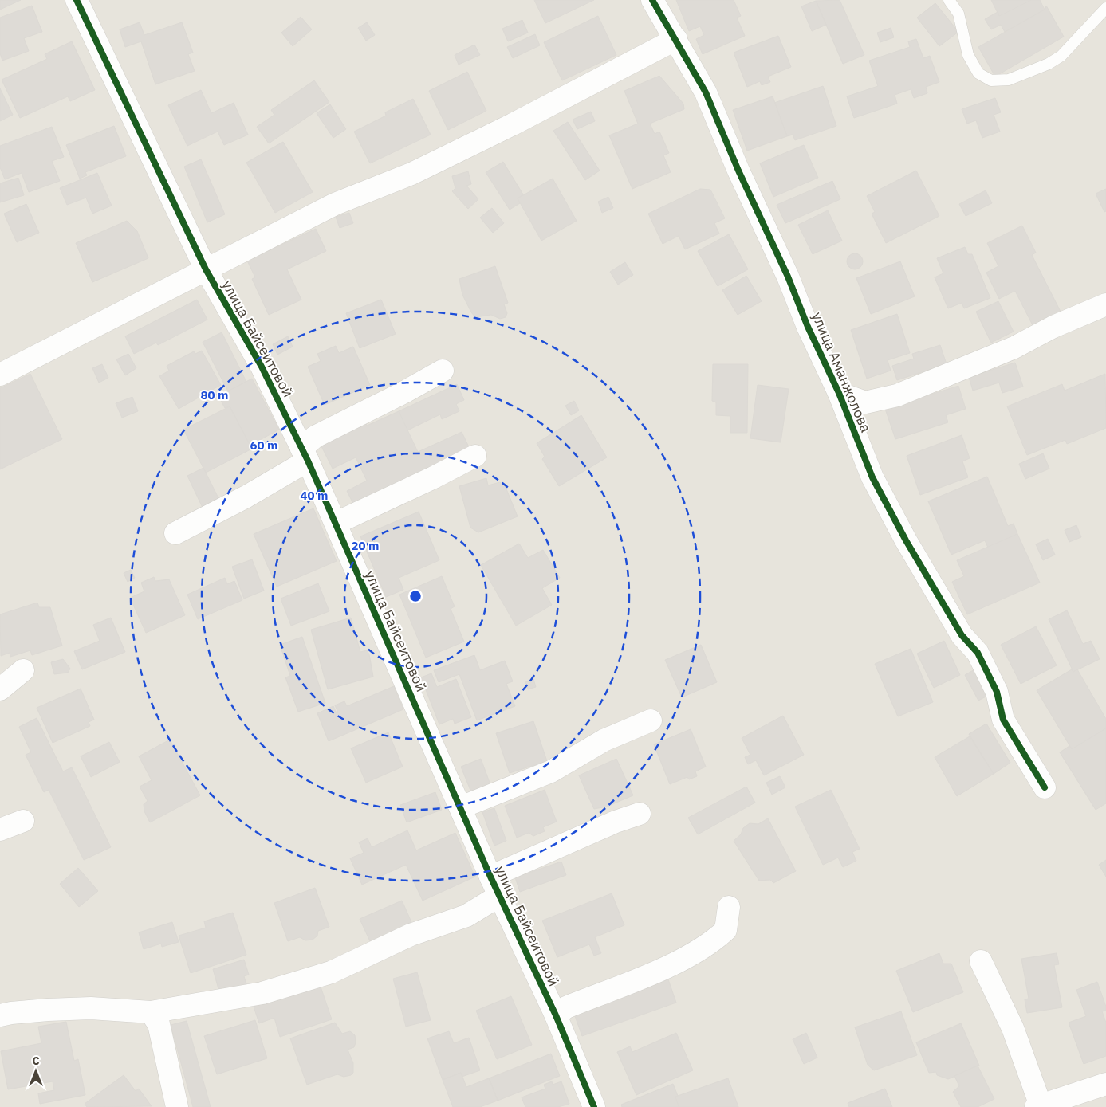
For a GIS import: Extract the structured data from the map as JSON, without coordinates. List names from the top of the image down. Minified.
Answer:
{"streets":{"street":["улица Байсеитовой","улица Аманжолова"]},"north":"top","rings":["80 m","60 m","40 m","20 m"]}
